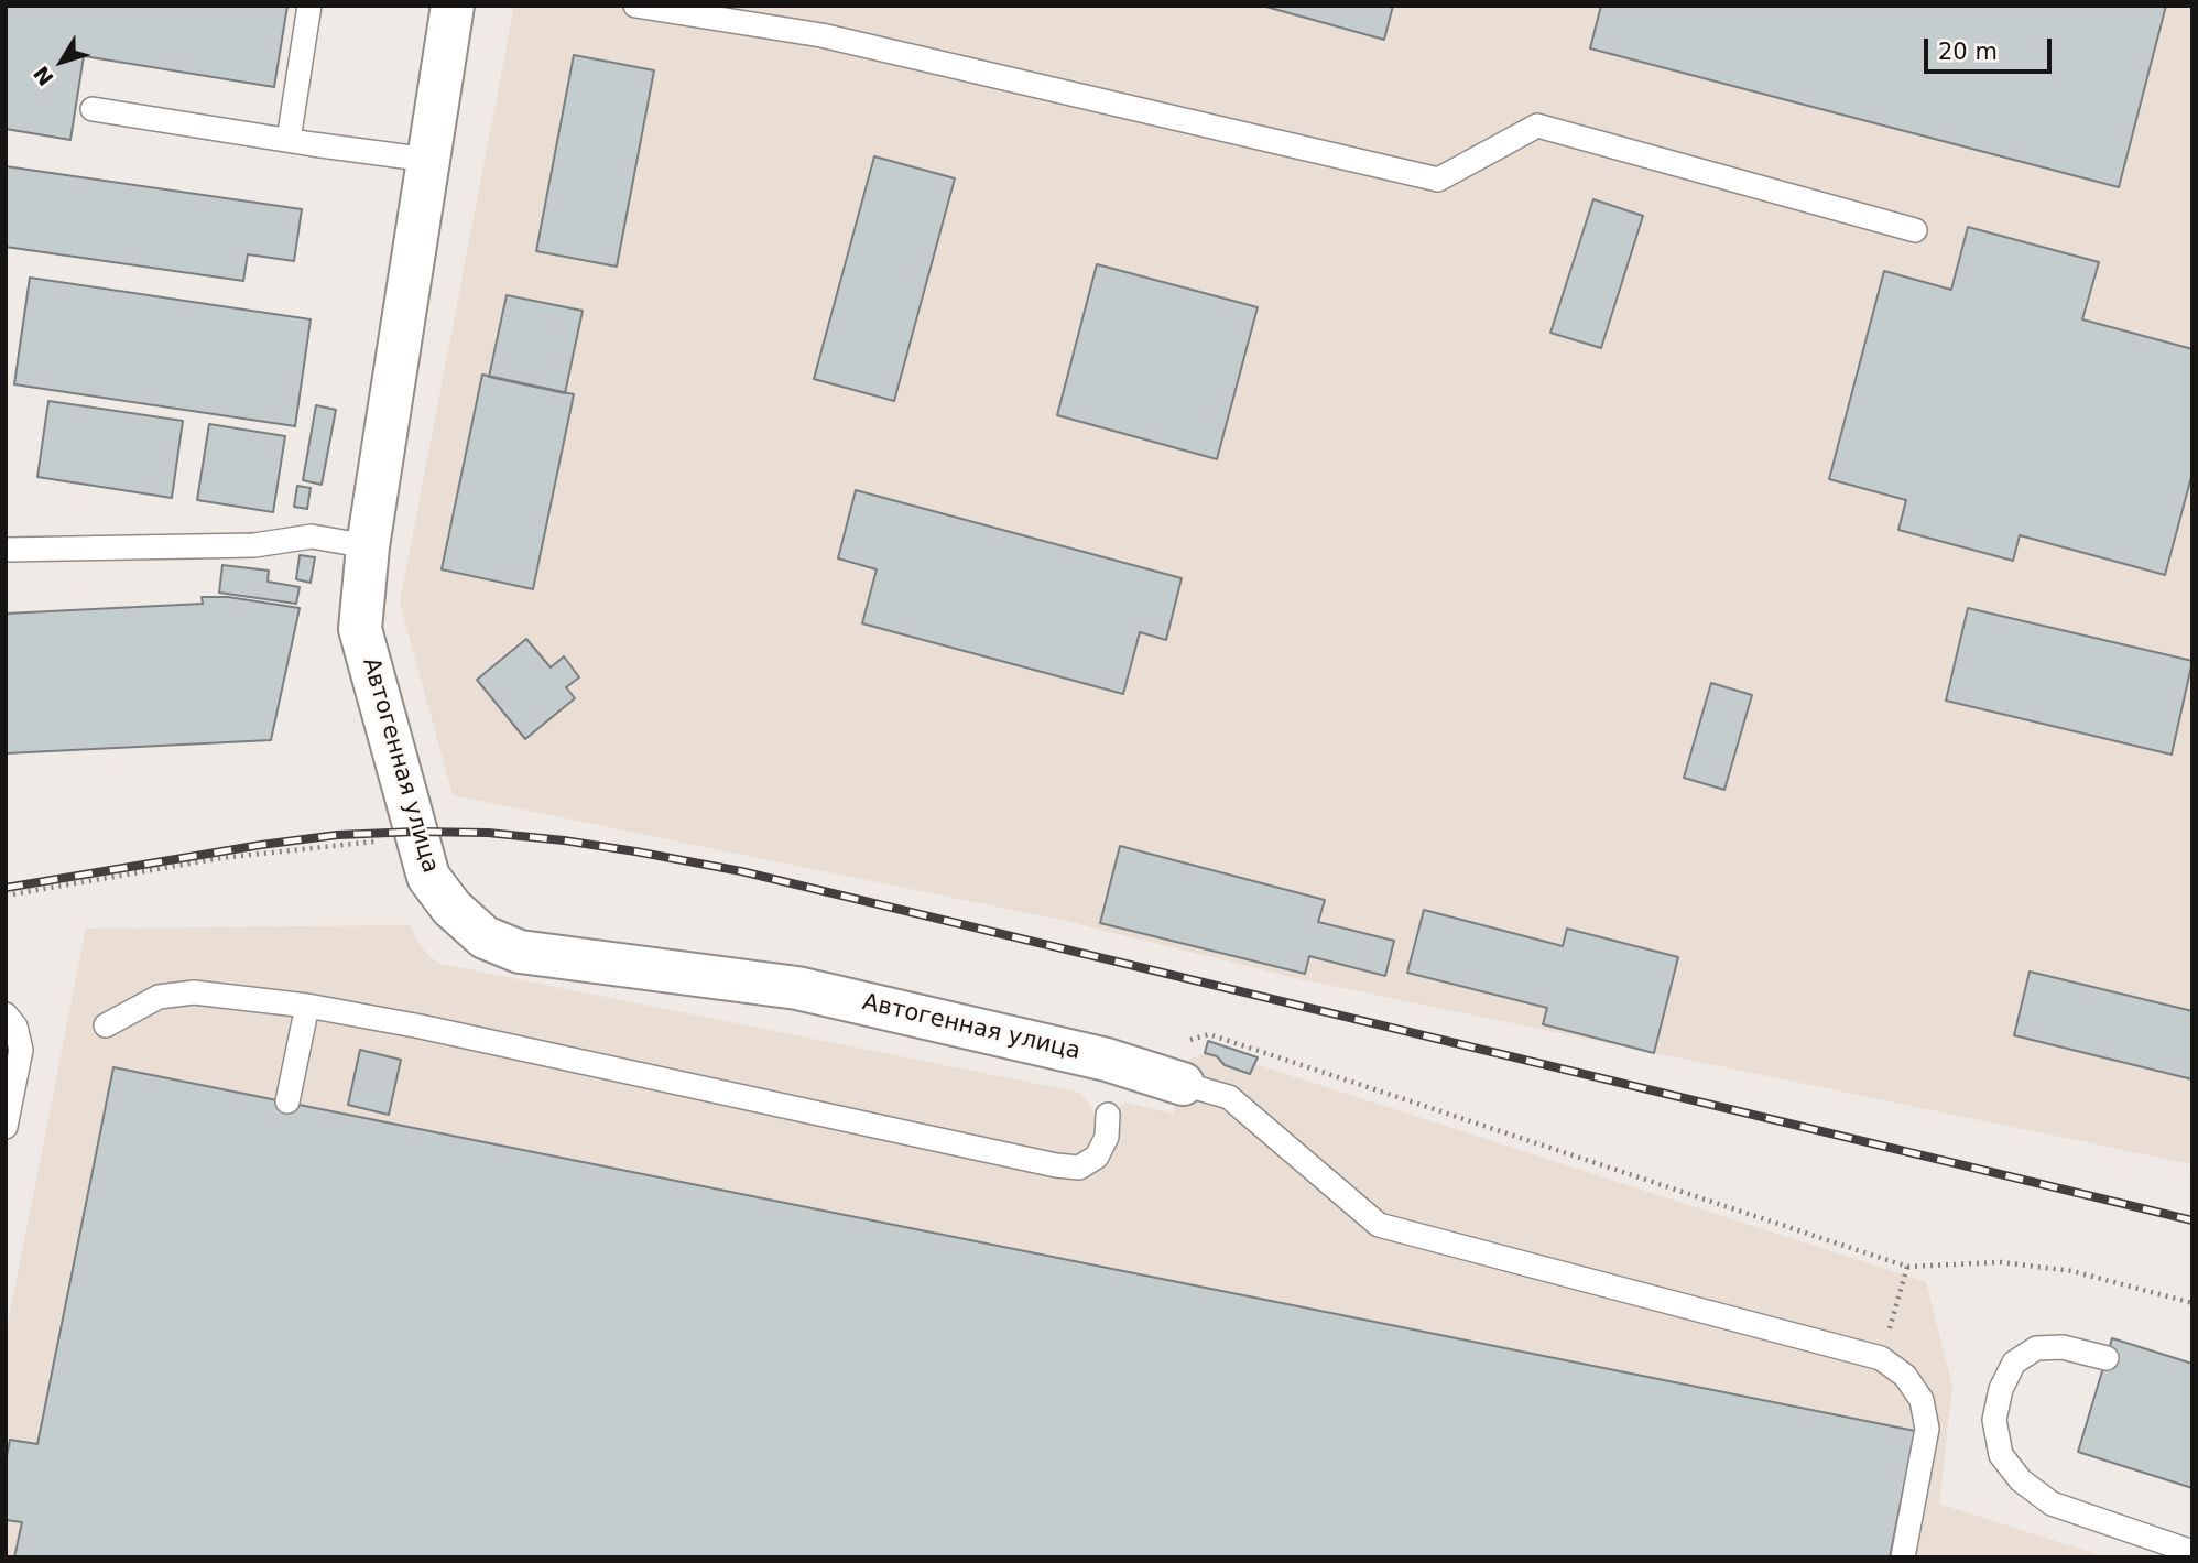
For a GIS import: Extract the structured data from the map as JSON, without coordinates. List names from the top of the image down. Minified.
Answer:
{"streets":{"street":["Автогенная улица"]},"scale_bar":"20 m","north":"bottom left"}
